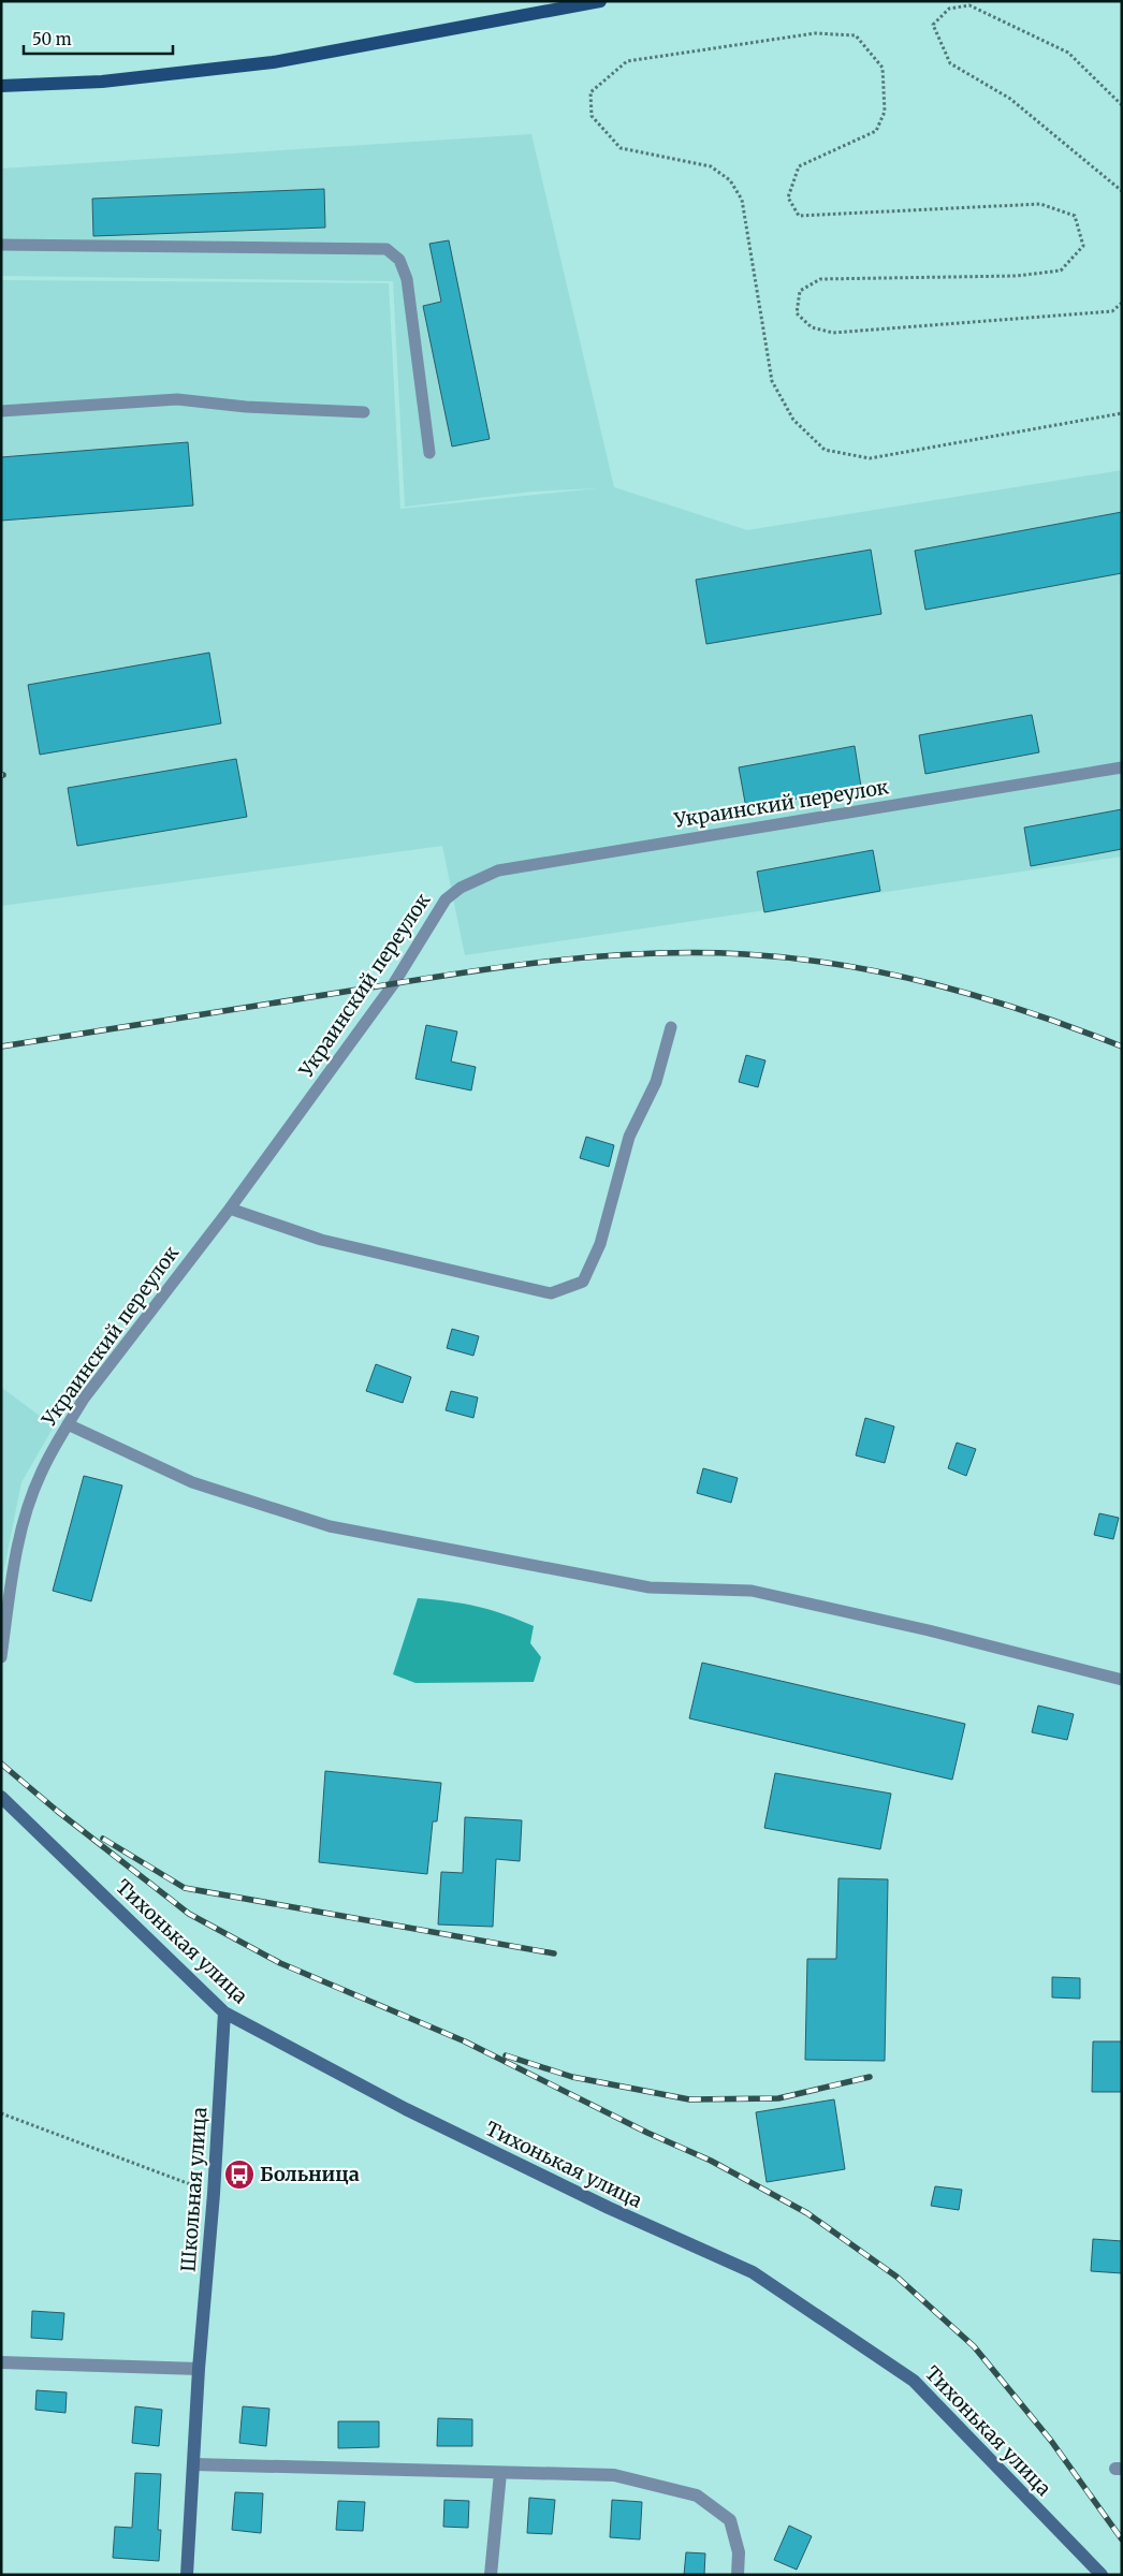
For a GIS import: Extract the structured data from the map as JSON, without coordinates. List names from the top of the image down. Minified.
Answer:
{"streets":{"street":["Тихонькая улица","Школьная улица"],"lane":["Украинский переулок"]},"crossings":[["Тихонькая улица","Школьная улица"]],"places":{"bus stop":["Больница"]},"scale_bar":"50 m"}
